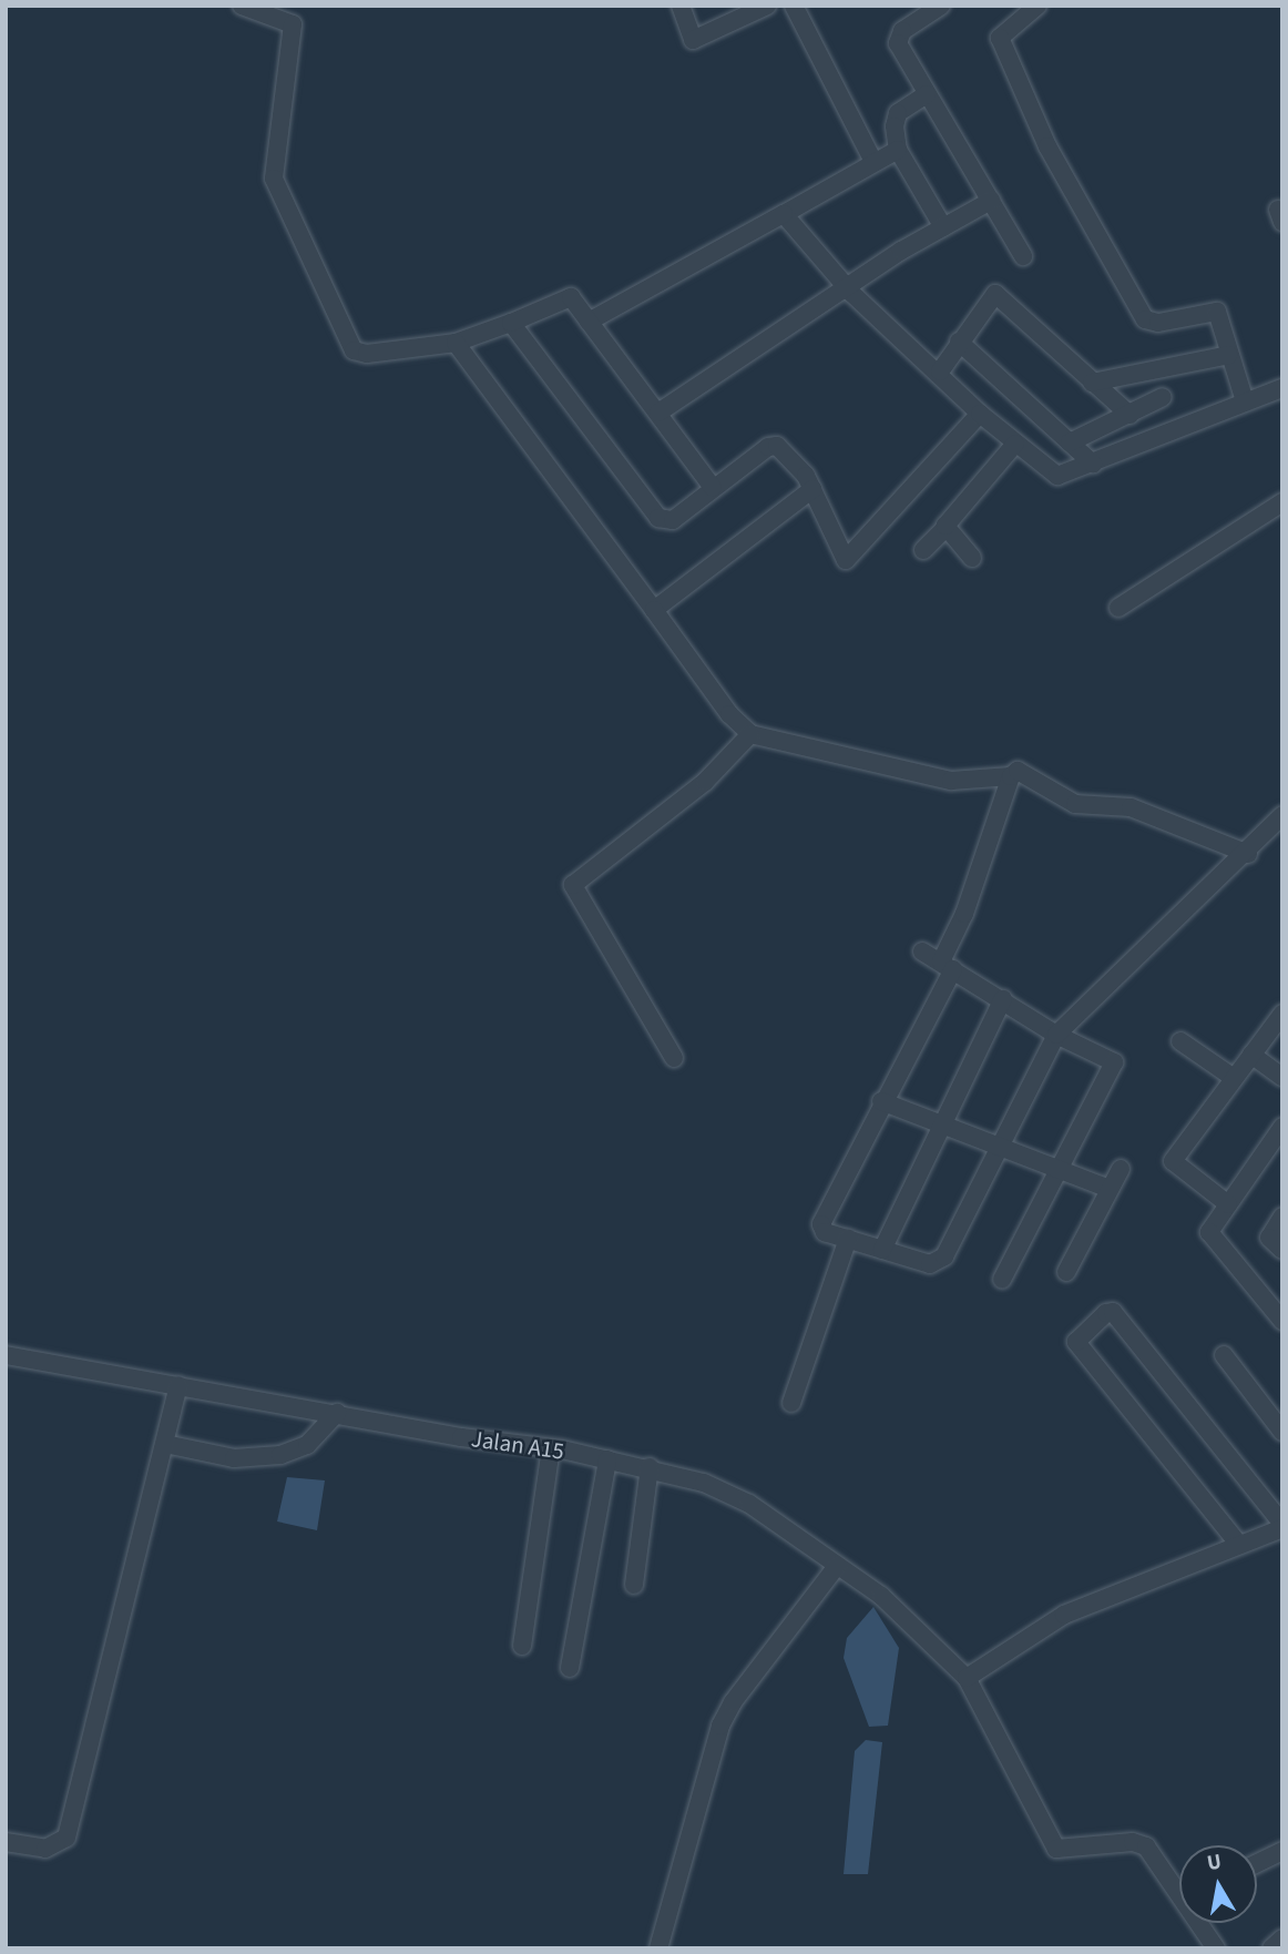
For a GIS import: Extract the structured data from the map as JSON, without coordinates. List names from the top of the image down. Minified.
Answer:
{"streets":{"street":["Jalan A15"]},"north":"top"}
